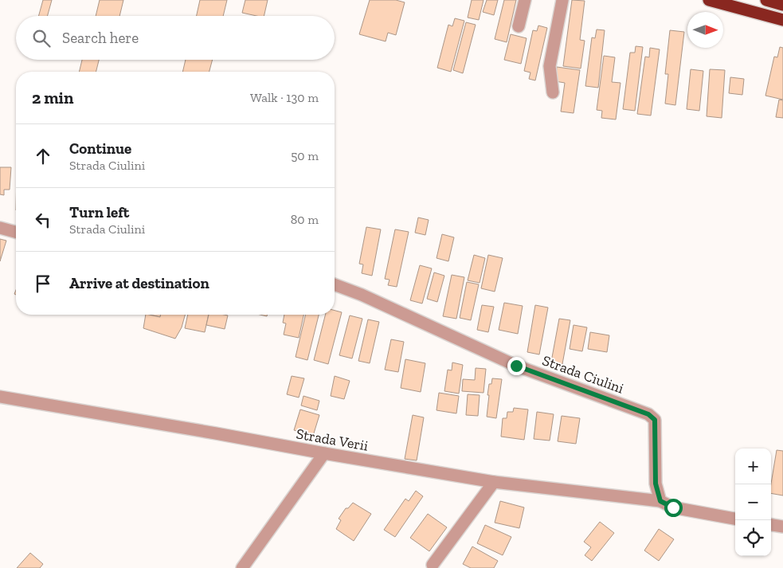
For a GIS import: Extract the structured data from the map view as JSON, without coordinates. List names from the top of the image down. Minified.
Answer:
{"streets":{"street":["Strada Ciulini","Strada Verii"]},"crossings":[["Strada Ciulini","Strada Verii"]],"north":"right","page":{"search":"Search here","heading":["2 min","Walk · 130 m"],"list":[["Continue","Strada Ciulini","50 m"],["Turn left","Strada Ciulini","80 m"],"Arrive at destination"],"map_buttons":["+","−"]}}
